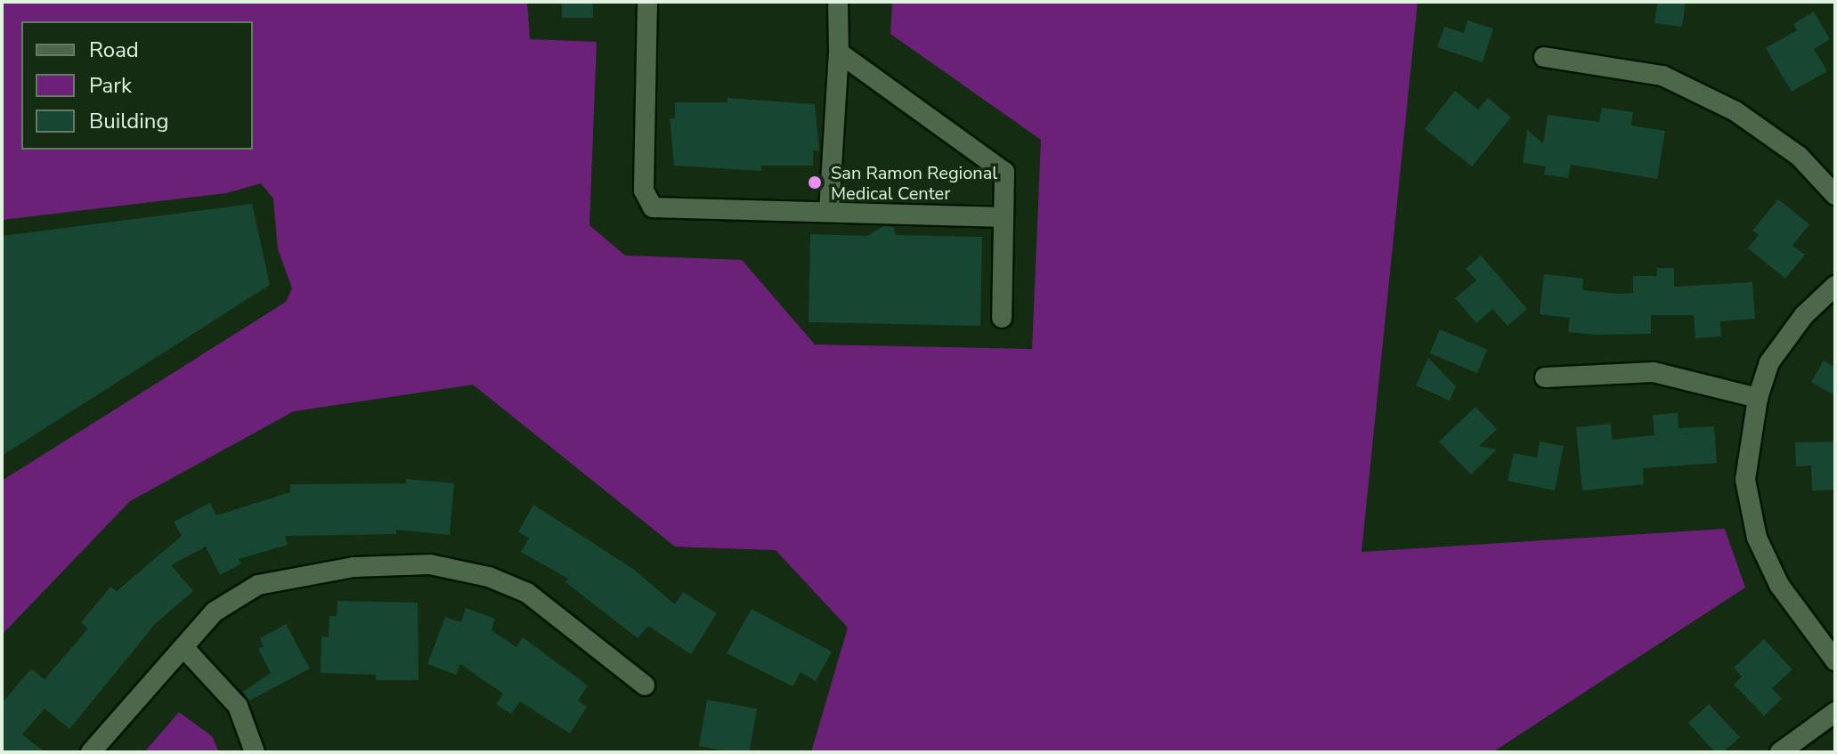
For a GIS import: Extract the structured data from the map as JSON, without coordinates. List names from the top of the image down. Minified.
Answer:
{"places":["San Ramon Regional Medical Center"],"legend":["Road","Park","Building"]}
